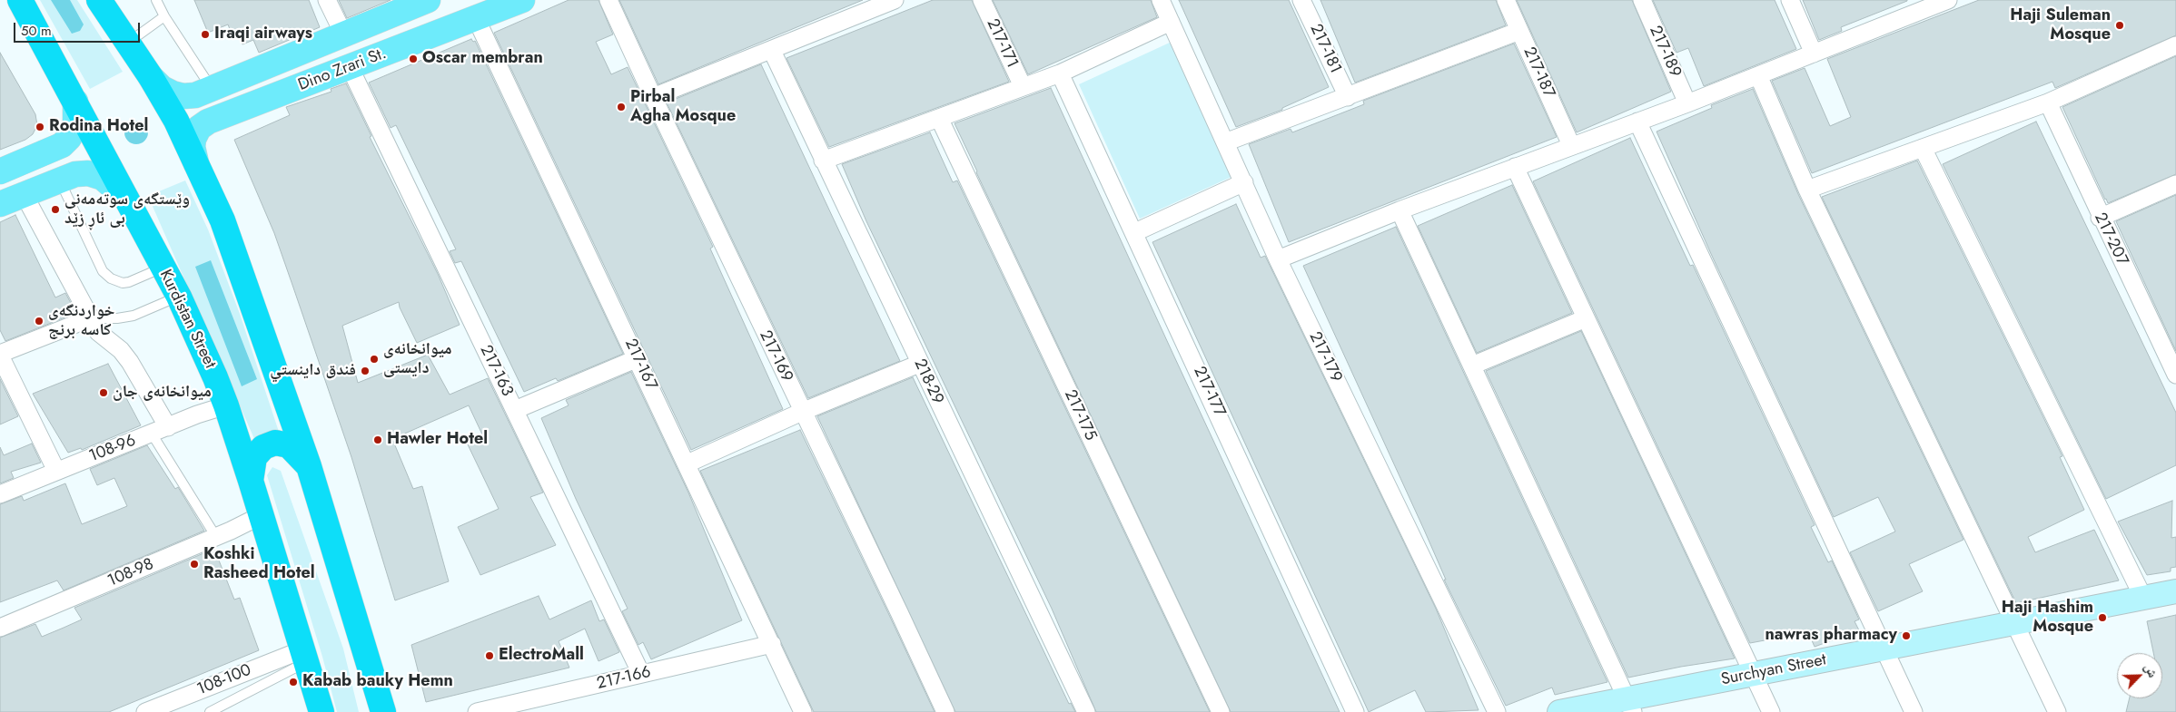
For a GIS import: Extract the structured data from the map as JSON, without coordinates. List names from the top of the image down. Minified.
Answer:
{"streets":{"highway":["Kurdistan Street"],"main road":["Dino Zrari St."],"street":["217-171","217-181","217-189","217-187","217-207","217-169","217-179","217-167","217-163","218-29","217-177","217-175","108-96","108-98","Surchyan Street","217-166","108-100"]},"crossings":[["Dino Zrari St.","217-167"],["Dino Zrari St.","217-163"],["Kurdistan Street","108-96"],["Kurdistan Street","108-98"],["Kurdistan Street","108-100"],["217-167","217-166"],["217-163","217-166"]],"places":["Haji Suleman Mosque","Iraqi airways","Oscar membran","Pirbal Agha Mosque","Rodina Hotel","وێستگەی سوتەمەنی بی ئاڕ زێد","خواردنگەی کاسە برنج","میوانخانەی دایستی","فندق داينستي","میوانخانەی جان","Hawler Hotel","Koshki Rasheed Hotel","Haji Hashim Mosque","nawras pharmacy","ElectroMall","Kabab bauky Hemn"],"scale_bar":"50 m","north":"top right"}
